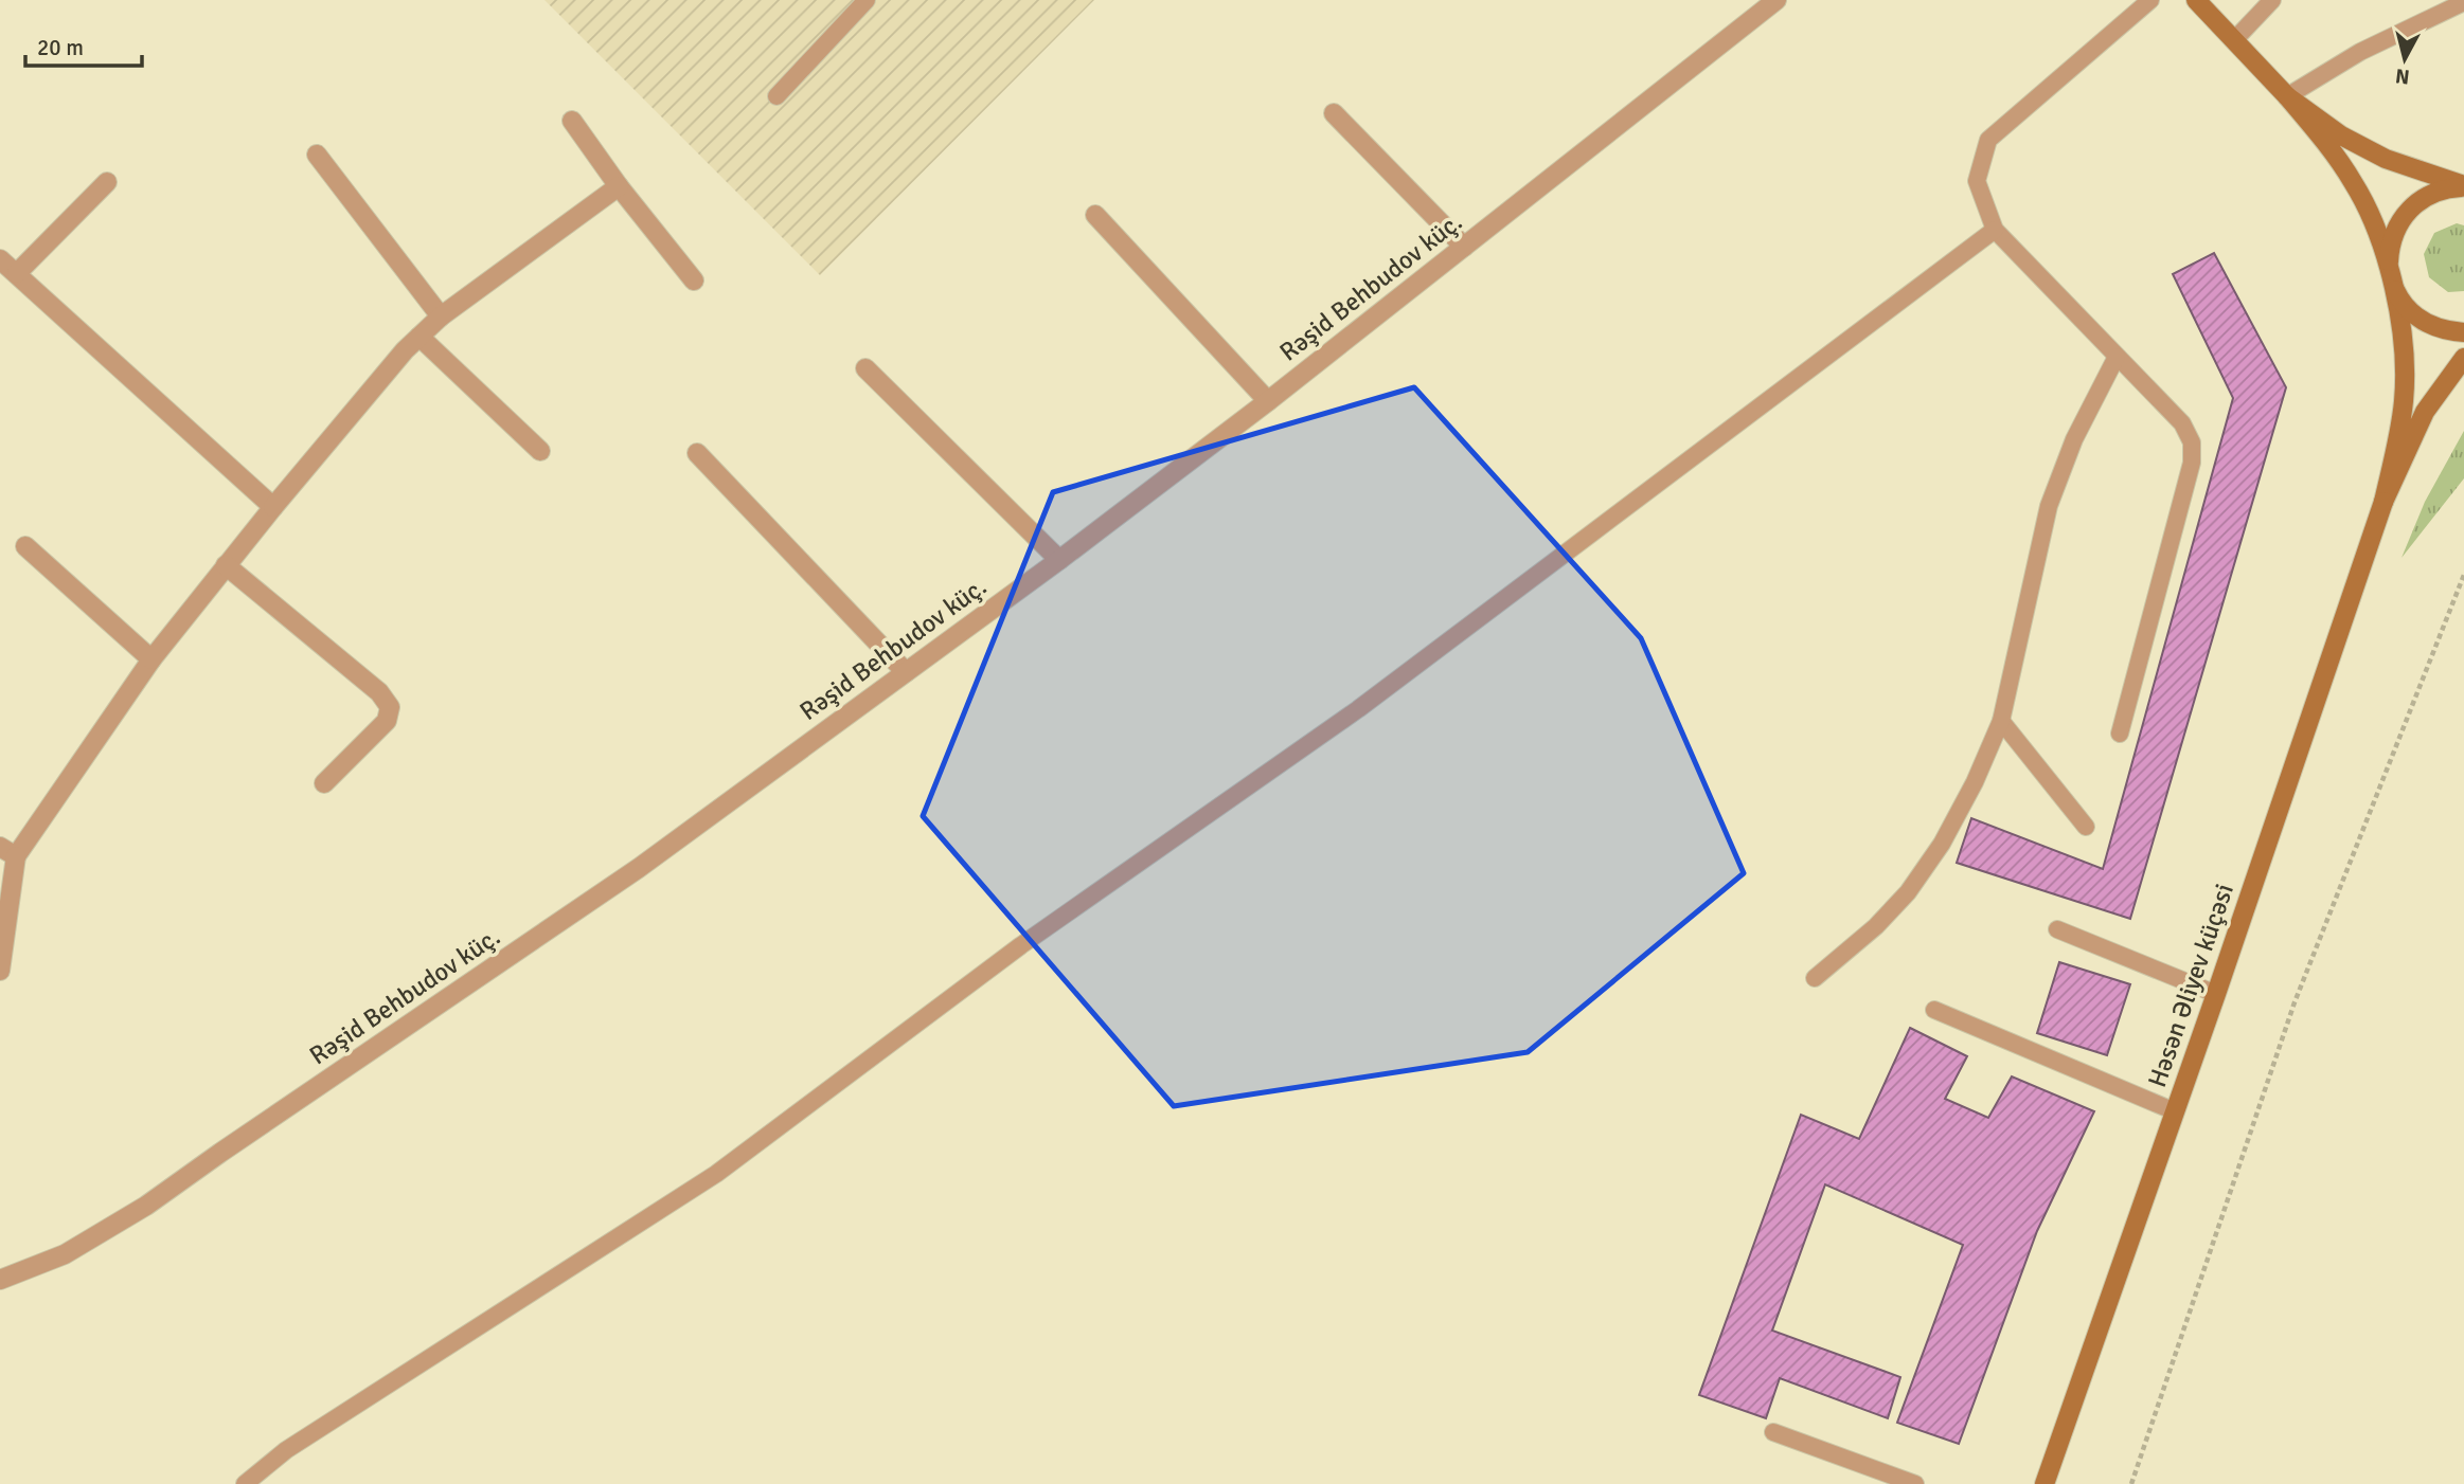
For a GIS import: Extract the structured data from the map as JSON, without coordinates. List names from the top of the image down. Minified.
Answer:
{"streets":{"main road":["Həsən Əliyev küçəsi"],"street":["Rəşid Behbudov küç."]},"scale_bar":"20 m","north":"bottom"}
